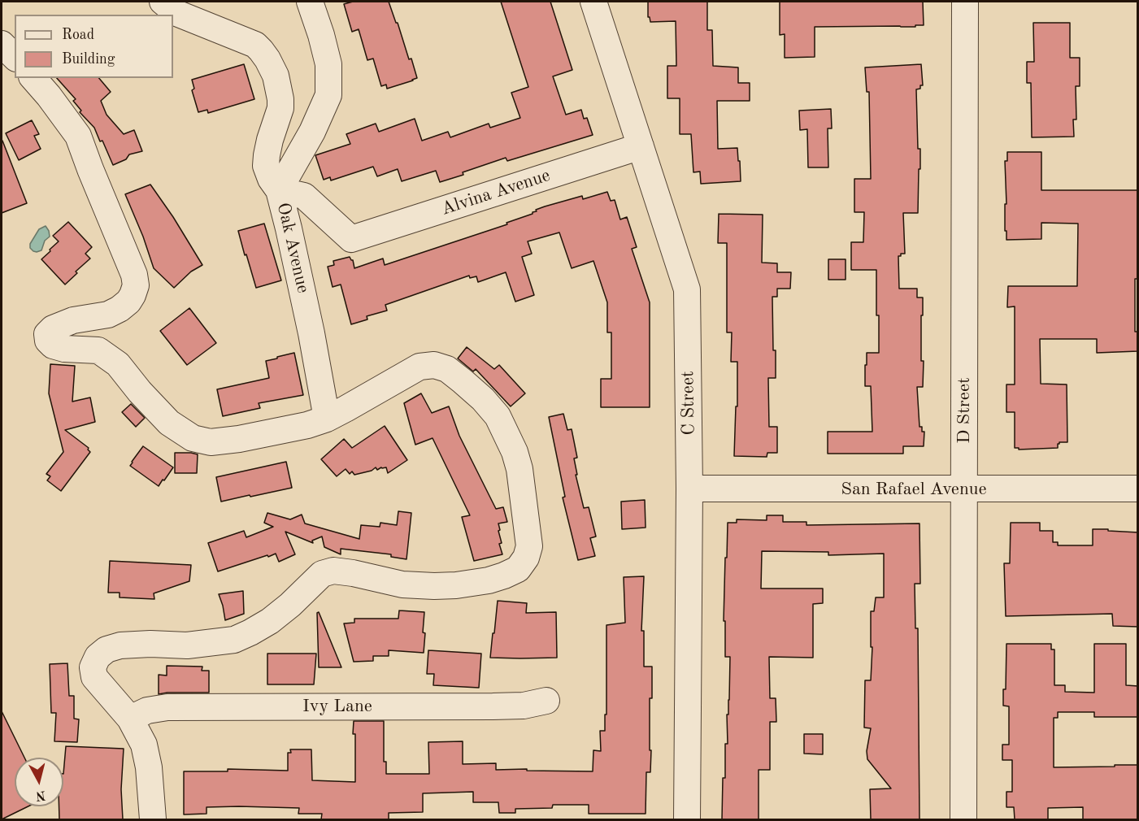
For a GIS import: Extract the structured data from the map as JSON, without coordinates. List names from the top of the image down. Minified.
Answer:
{"streets":{"street":["Alvina Avenue","Oak Avenue","C Street","D Street","San Rafael Avenue","Ivy Lane"]},"crossings":[["Alvina Avenue","Oak Avenue"],["Alvina Avenue","C Street"],["C Street","San Rafael Avenue"],["D Street","San Rafael Avenue"]],"legend":["Road","Building"],"north":"bottom"}
